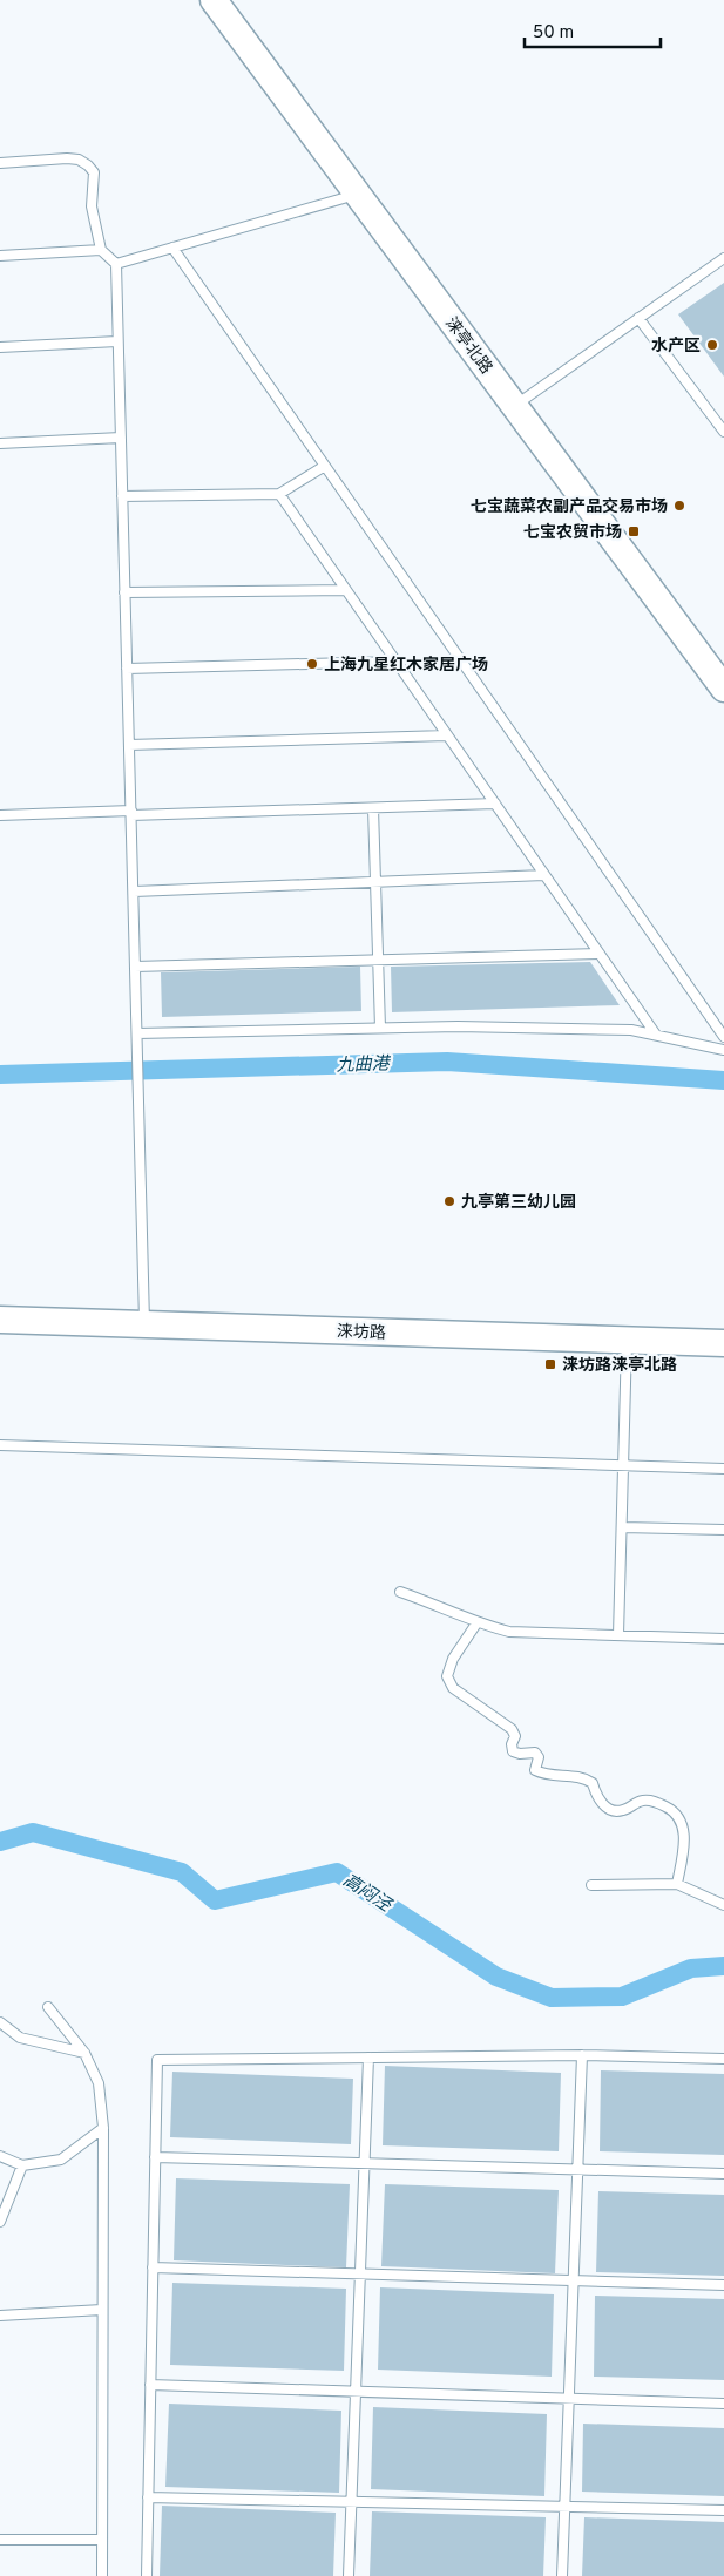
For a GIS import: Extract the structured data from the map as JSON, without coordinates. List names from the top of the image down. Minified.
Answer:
{"streets":{"street":["涞亭北路","涞坊路"]},"water":["九曲港","高闷泾"],"places":{"other":["水产区","七宝蔬菜农副产品交易市场","上海九星红木家居广场","九亭第三幼儿园"],"transit":["七宝农贸市场","涞坊路涞亭北路"]},"scale_bar":"50 m"}
